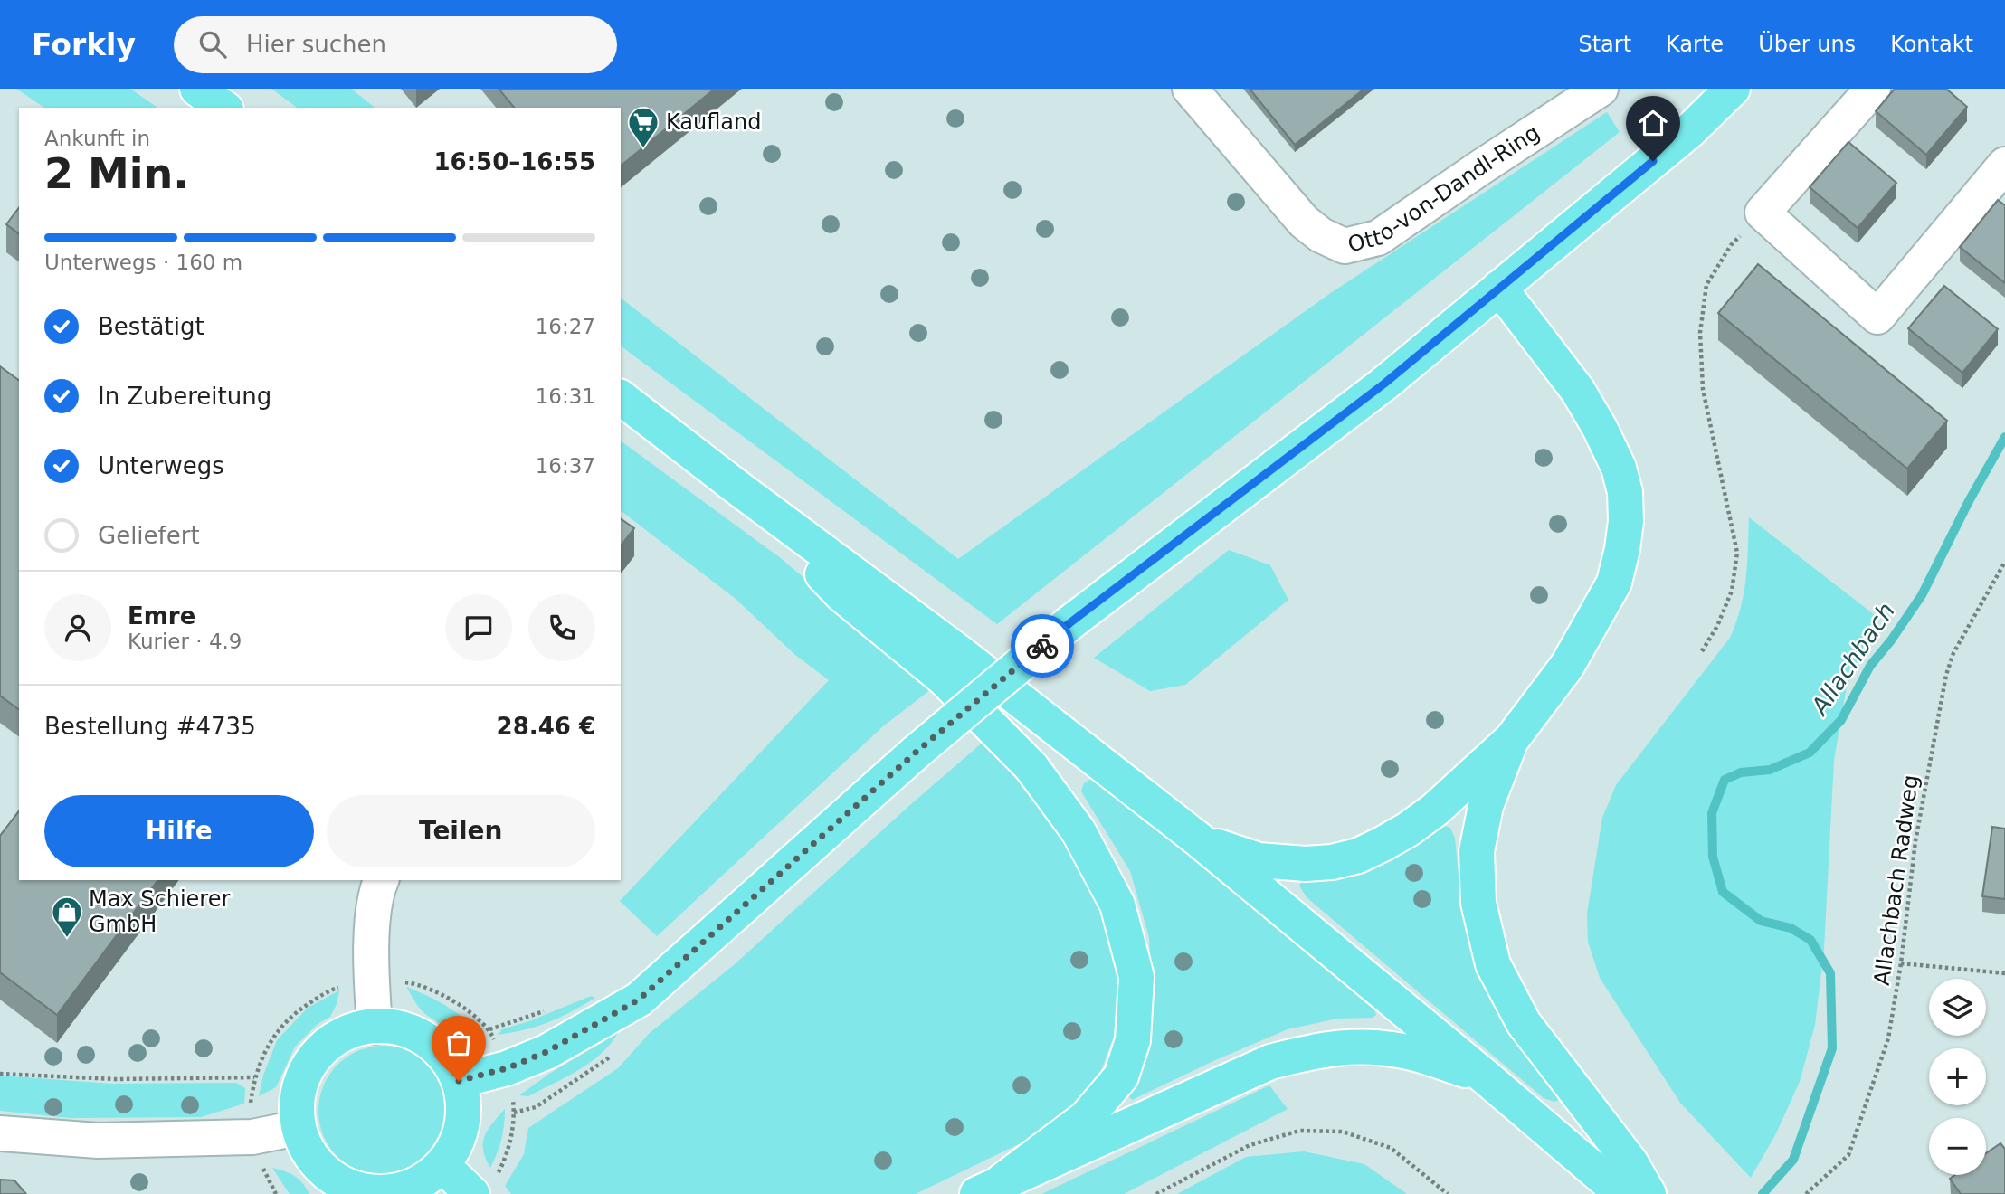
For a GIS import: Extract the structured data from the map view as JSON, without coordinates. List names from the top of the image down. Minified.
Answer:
{"streets":{"street":["Otto-von-Dandl-Ring"],"path":["Allachbach Radweg"]},"water":["Allachbach"],"places":{"supermarket":["Kaufland"],"shop":["Max Schierer GmbH"]},"page":{"header":"Forkly","search":"Hier suchen","nav":["Start","Karte","Über uns","Kontakt"],"heading":["2 Min.","Ankunft in","16:50–16:55"],"panel":["Emre","Kurier · 4.9","Bestellung #4735","28.46 €"],"bar":"Unterwegs · 160 m","list":[["Bestätigt","16:27"],["In Zubereitung","16:31"],["Unterwegs","16:37"],"Geliefert"],"buttons":["Hilfe","Teilen"],"map_buttons":["+","−"]}}
